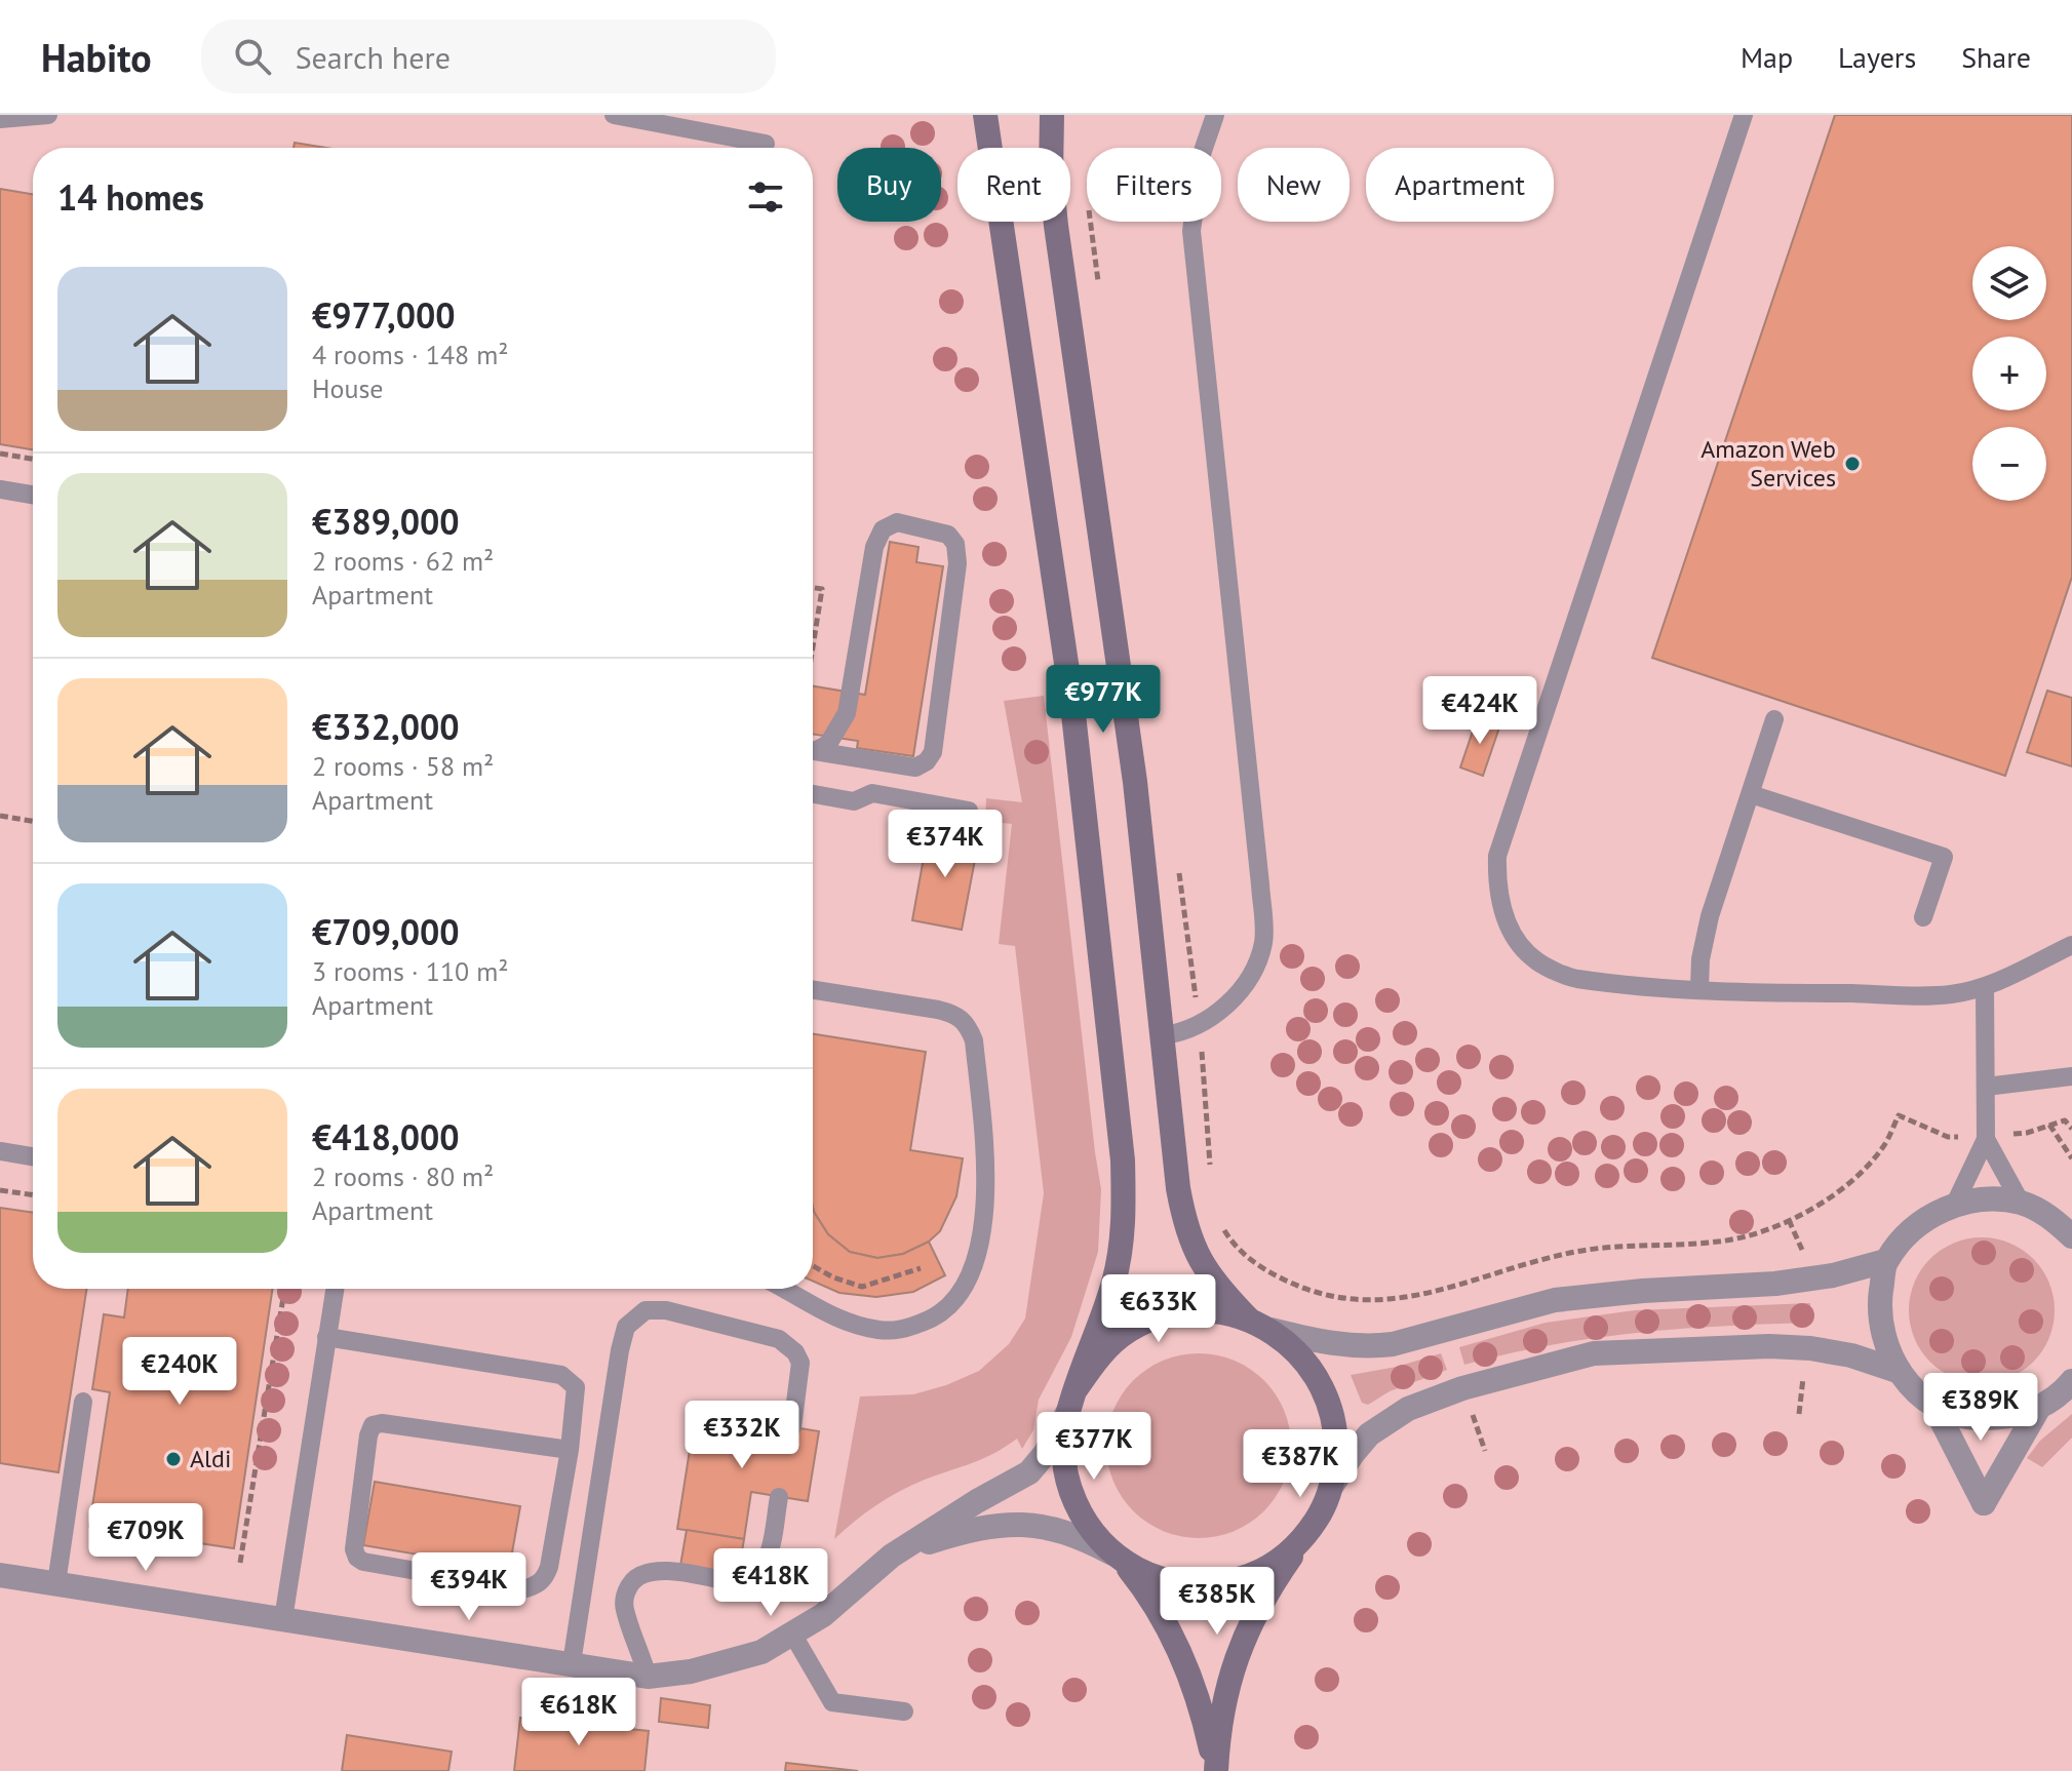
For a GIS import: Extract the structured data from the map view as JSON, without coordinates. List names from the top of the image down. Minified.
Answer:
{"places":["Amazon Web Services","Aldi"],"page":{"header":"Habito","search":"Search here","nav":["Map","Layers","Share"],"chip":["Buy","Rent","Filters","New","Apartment"],"heading":"14 homes","map_buttons":["+","−"],"list":[{"name":"€977,000","note":"4 rooms · 148 m² · House"},{"name":"€389,000","note":"2 rooms · 62 m² · Apartment"},{"name":"€332,000","note":"2 rooms · 58 m² · Apartment"},{"name":"€709,000","note":"3 rooms · 110 m² · Apartment"},{"name":"€418,000","note":"2 rooms · 80 m² · Apartment"}],"price":["€977K","€424K","€374K","€633K","€240K","€389K","€332K","€377K","€387K","€709K","€418K","€394K","€385K","€618K"]}}
